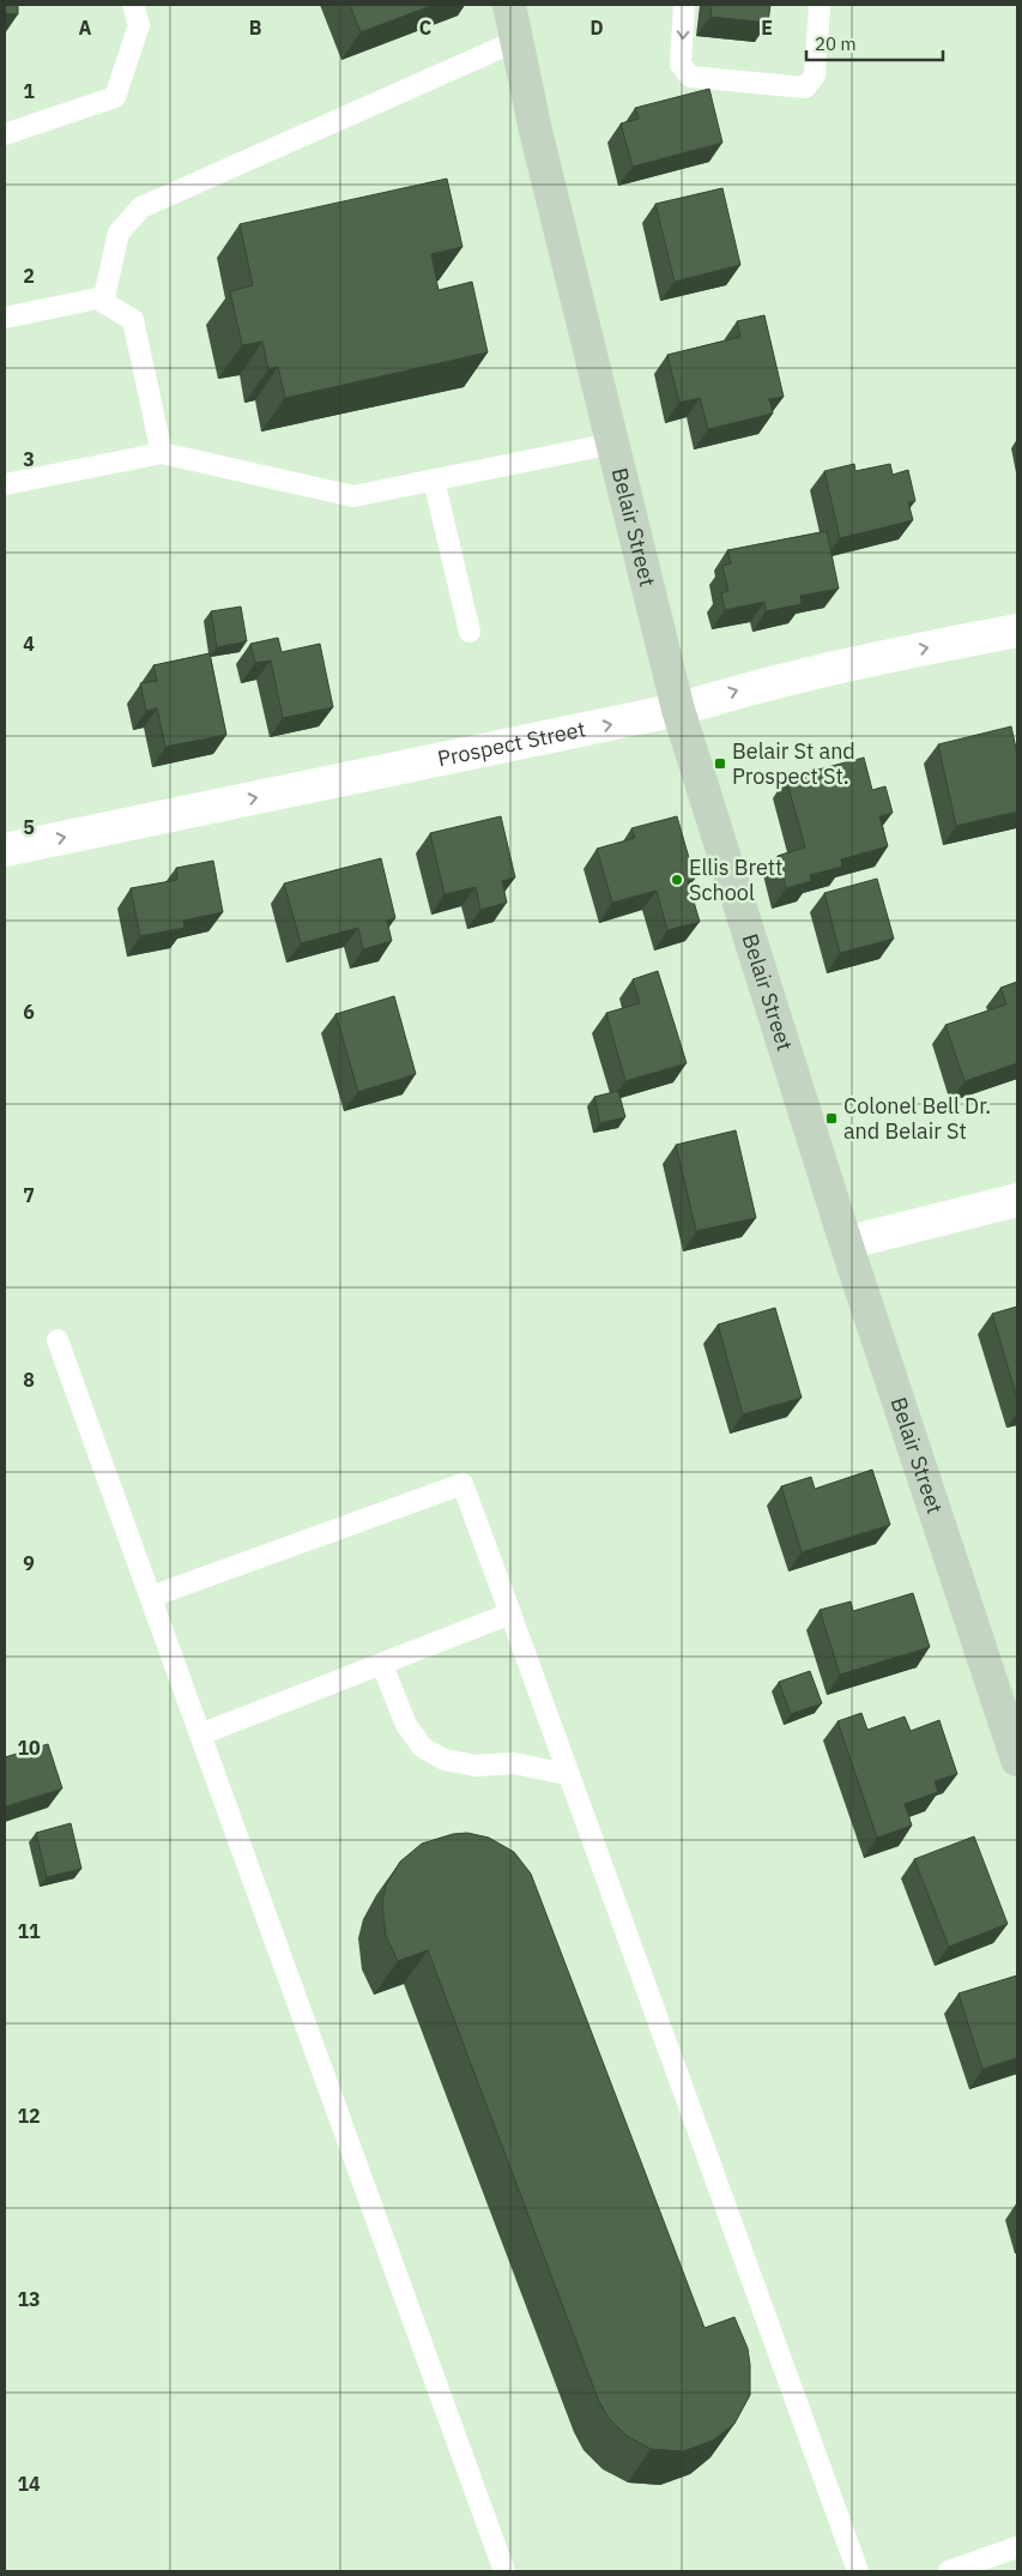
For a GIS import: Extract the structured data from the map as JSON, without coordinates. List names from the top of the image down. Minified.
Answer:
{"streets":{"main road":["Belair Street"],"street":["Prospect Street"]},"crossings":[["Belair Street","Prospect Street"]],"one_way":["Prospect Street"],"places":{"transit":["Belair St and Prospect St.","Colonel Bell Dr. and Belair St"],"other":["Ellis Brett School"]},"scale_bar":"20 m","grid":{"columns":["A","B","C","D","E"],"rows":["1","2","3","4","5","6","7","8","9","10","11","12","13","14"]}}
